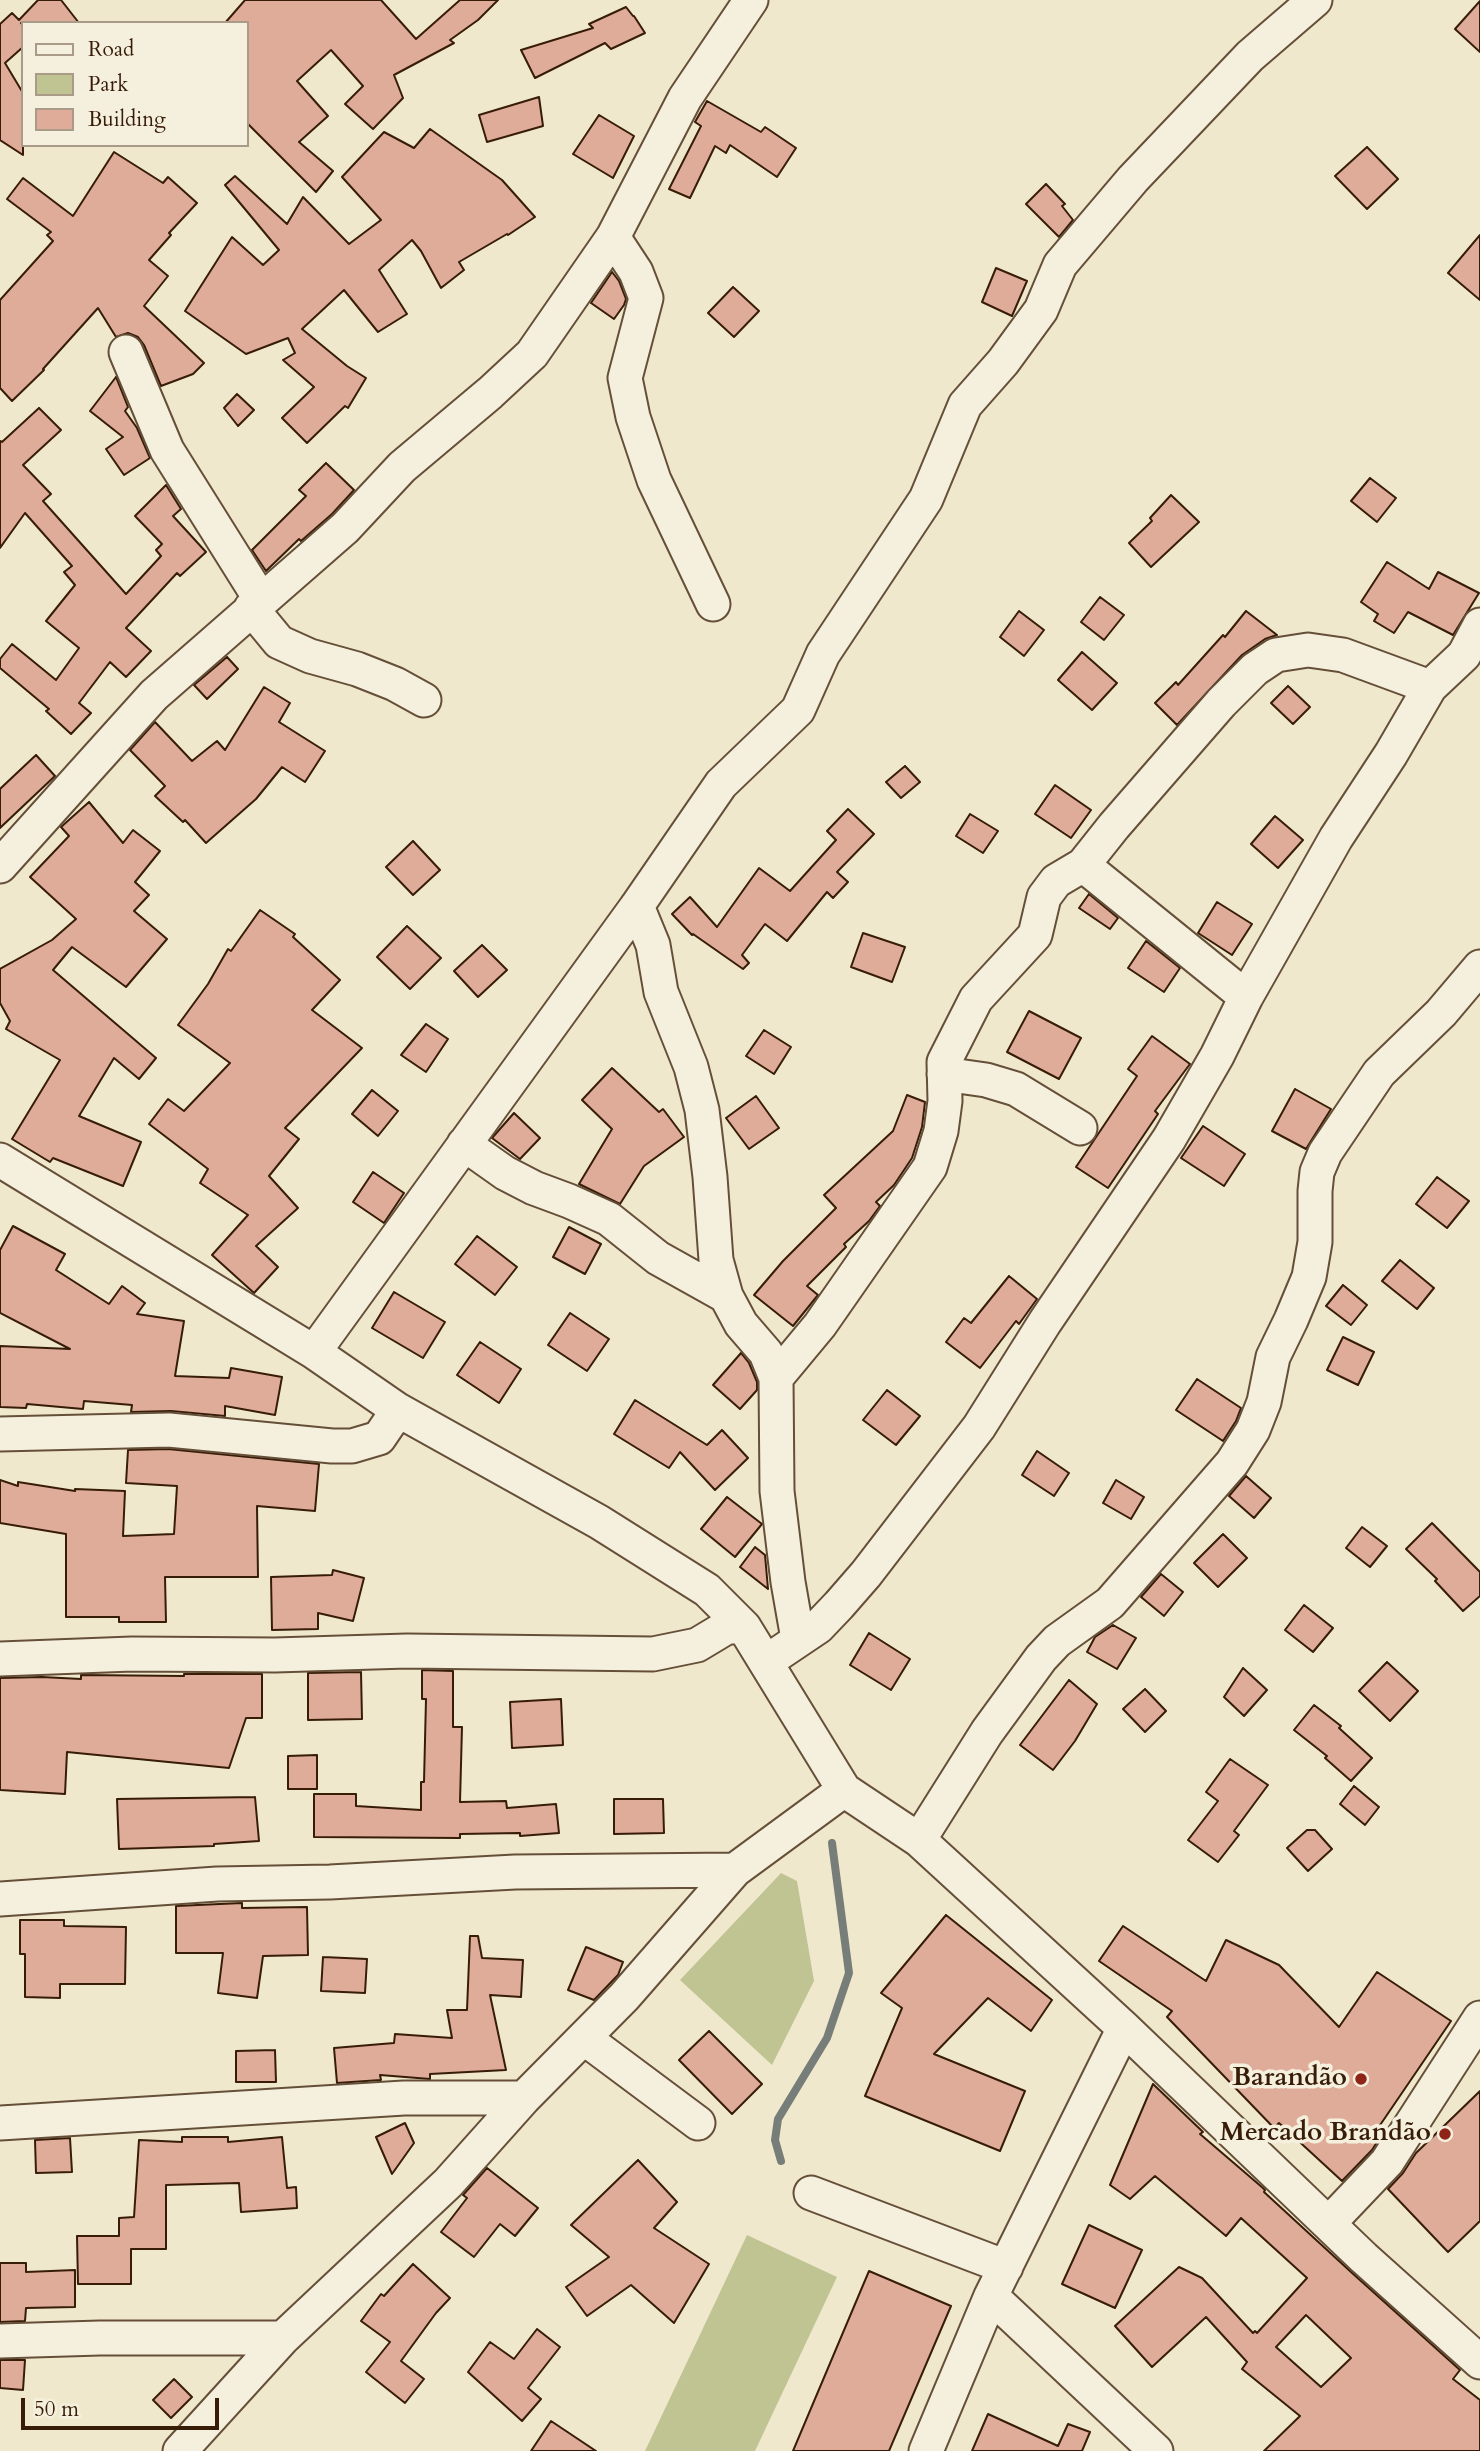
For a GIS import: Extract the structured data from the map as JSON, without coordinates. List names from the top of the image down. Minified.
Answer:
{"places":["Barandão","Mercado Brandão"],"legend":["Road","Park","Building"],"scale_bar":"50 m"}
